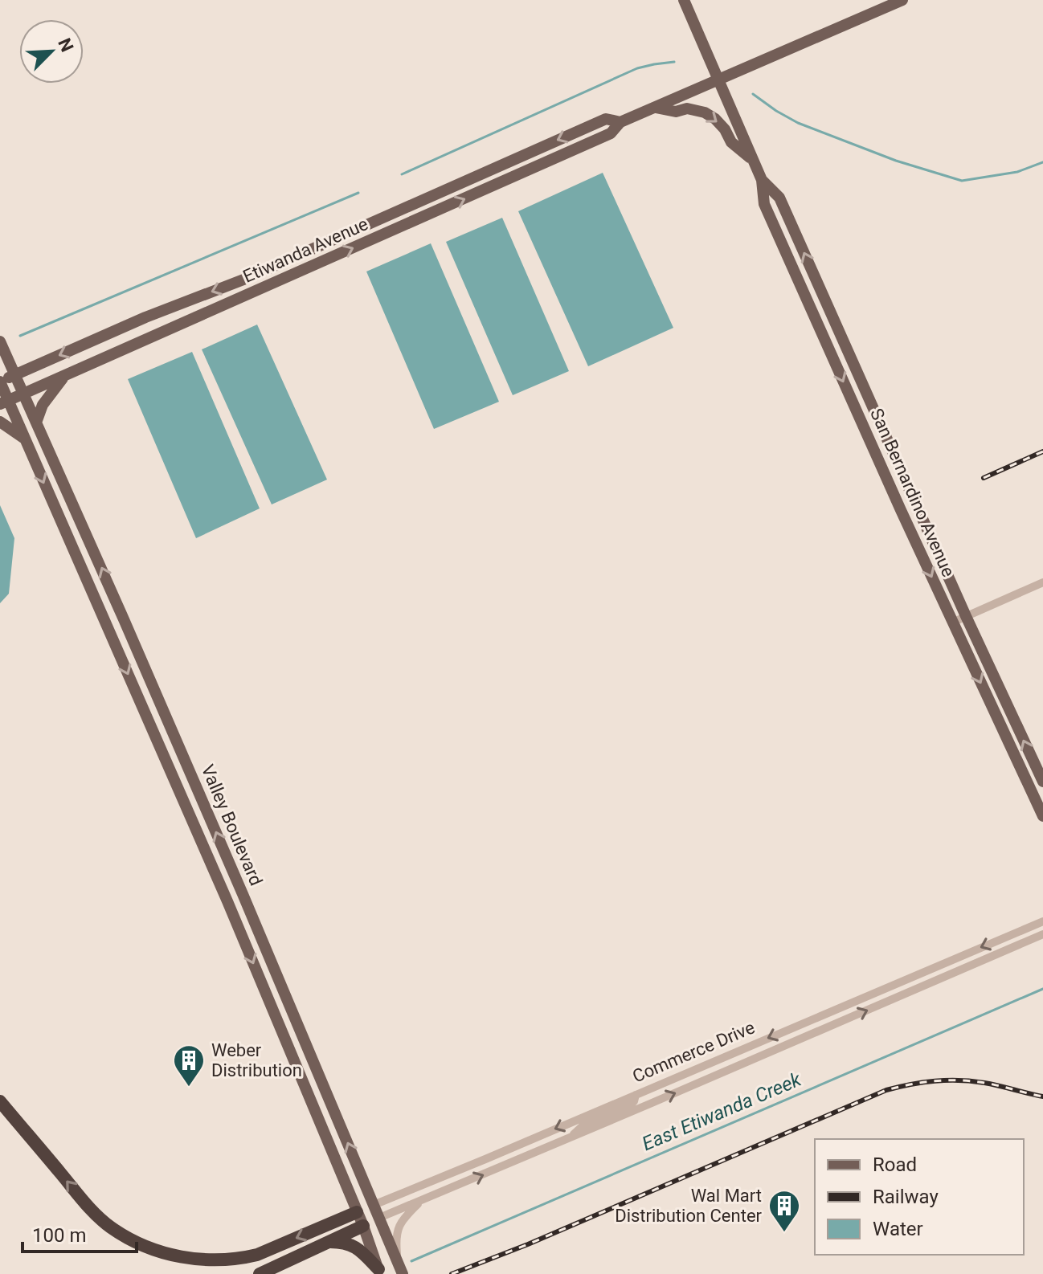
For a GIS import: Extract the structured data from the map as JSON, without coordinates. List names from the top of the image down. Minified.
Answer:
{"streets":{"main road":["Etiwanda Avenue","San Bernardino Avenue","Valley Boulevard","Commerce Drive"]},"crossings":[["Etiwanda Avenue","San Bernardino Avenue"],["Etiwanda Avenue","Valley Boulevard"],["Valley Boulevard","Commerce Drive"]],"water":["East Etiwanda Creek"],"places":{"building":["Weber Distribution","Wal Mart Distribution Center"]},"legend":["Road","Railway","Water"],"scale_bar":"100 m","north":"top right"}
